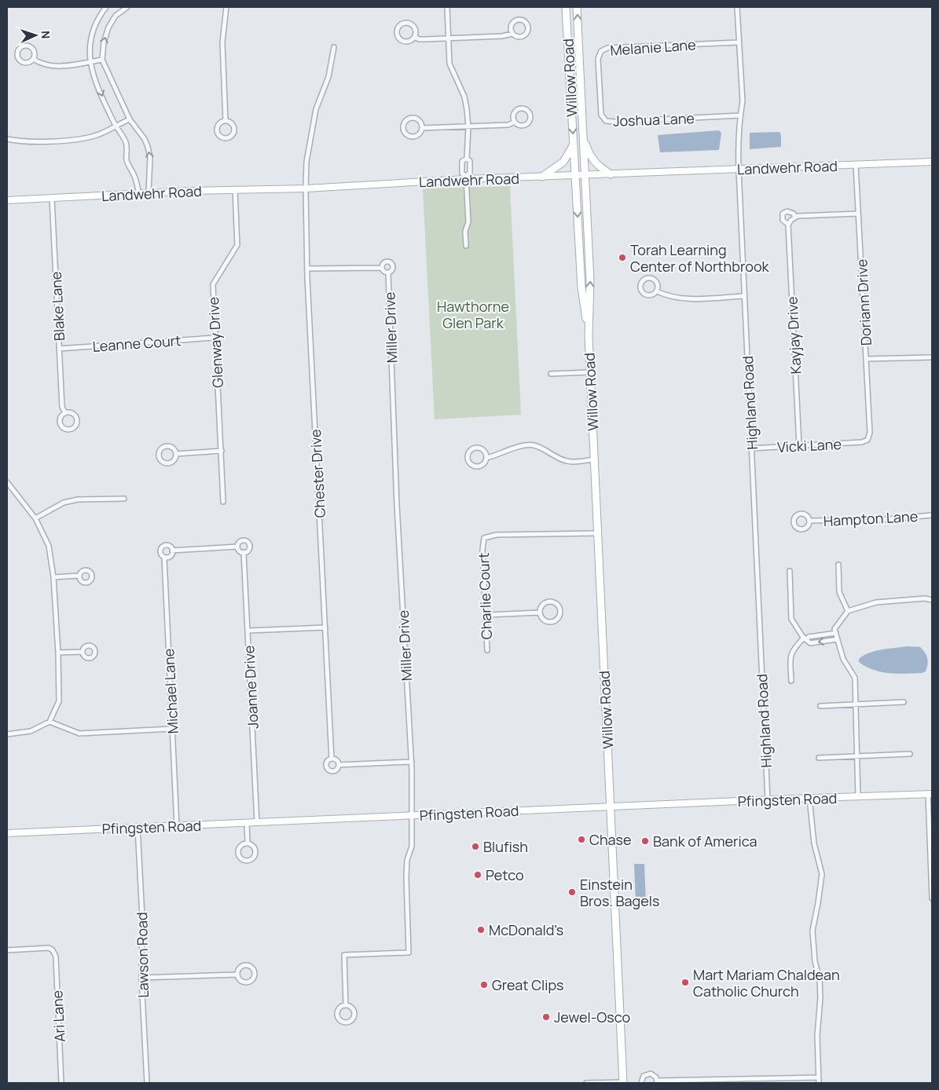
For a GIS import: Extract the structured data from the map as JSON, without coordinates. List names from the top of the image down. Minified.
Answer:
{"streets":{"main road":["Willow Road","Landwehr Road","Pfingsten Road"],"street":["Melanie Lane","Joshua Lane","Doriann Drive","Blake Lane","Miller Drive","Kayjay Drive","Glenway Drive","Leanne Court","Highland Road","Vicki Lane","Chester Drive","Hampton Lane","Charlie Court","Joanne Drive","Michael Lane","Lawson Road","Ari Lane"]},"crossings":[["Melanie Lane","Joshua Lane"],["Melanie Lane","Highland Road"],["Willow Road","Landwehr Road"],["Willow Road","Charlie Court"],["Willow Road","Pfingsten Road"],["Joshua Lane","Highland Road"],["Landwehr Road","Doriann Drive"],["Landwehr Road","Blake Lane"],["Landwehr Road","Glenway Drive"],["Landwehr Road","Highland Road"],["Landwehr Road","Chester Drive"],["Doriann Drive","Kayjay Drive"],["Doriann Drive","Vicki Lane"],["Blake Lane","Leanne Court"],["Miller Drive","Pfingsten Road"],["Kayjay Drive","Vicki Lane"],["Glenway Drive","Leanne Court"],["Highland Road","Vicki Lane"],["Highland Road","Pfingsten Road"],["Joanne Drive","Pfingsten Road"],["Michael Lane","Pfingsten Road"],["Pfingsten Road","Lawson Road"]],"parks":["Hawthorne Glen Park"],"places":["Torah Learning Center of Northbrook","Chase","Bank of America","Blufish","Petco","Einstein Bros. Bagels","McDonald's","Mart Mariam Chaldean Catholic Church","Great Clips","Jewel-Osco"],"north":"right"}
